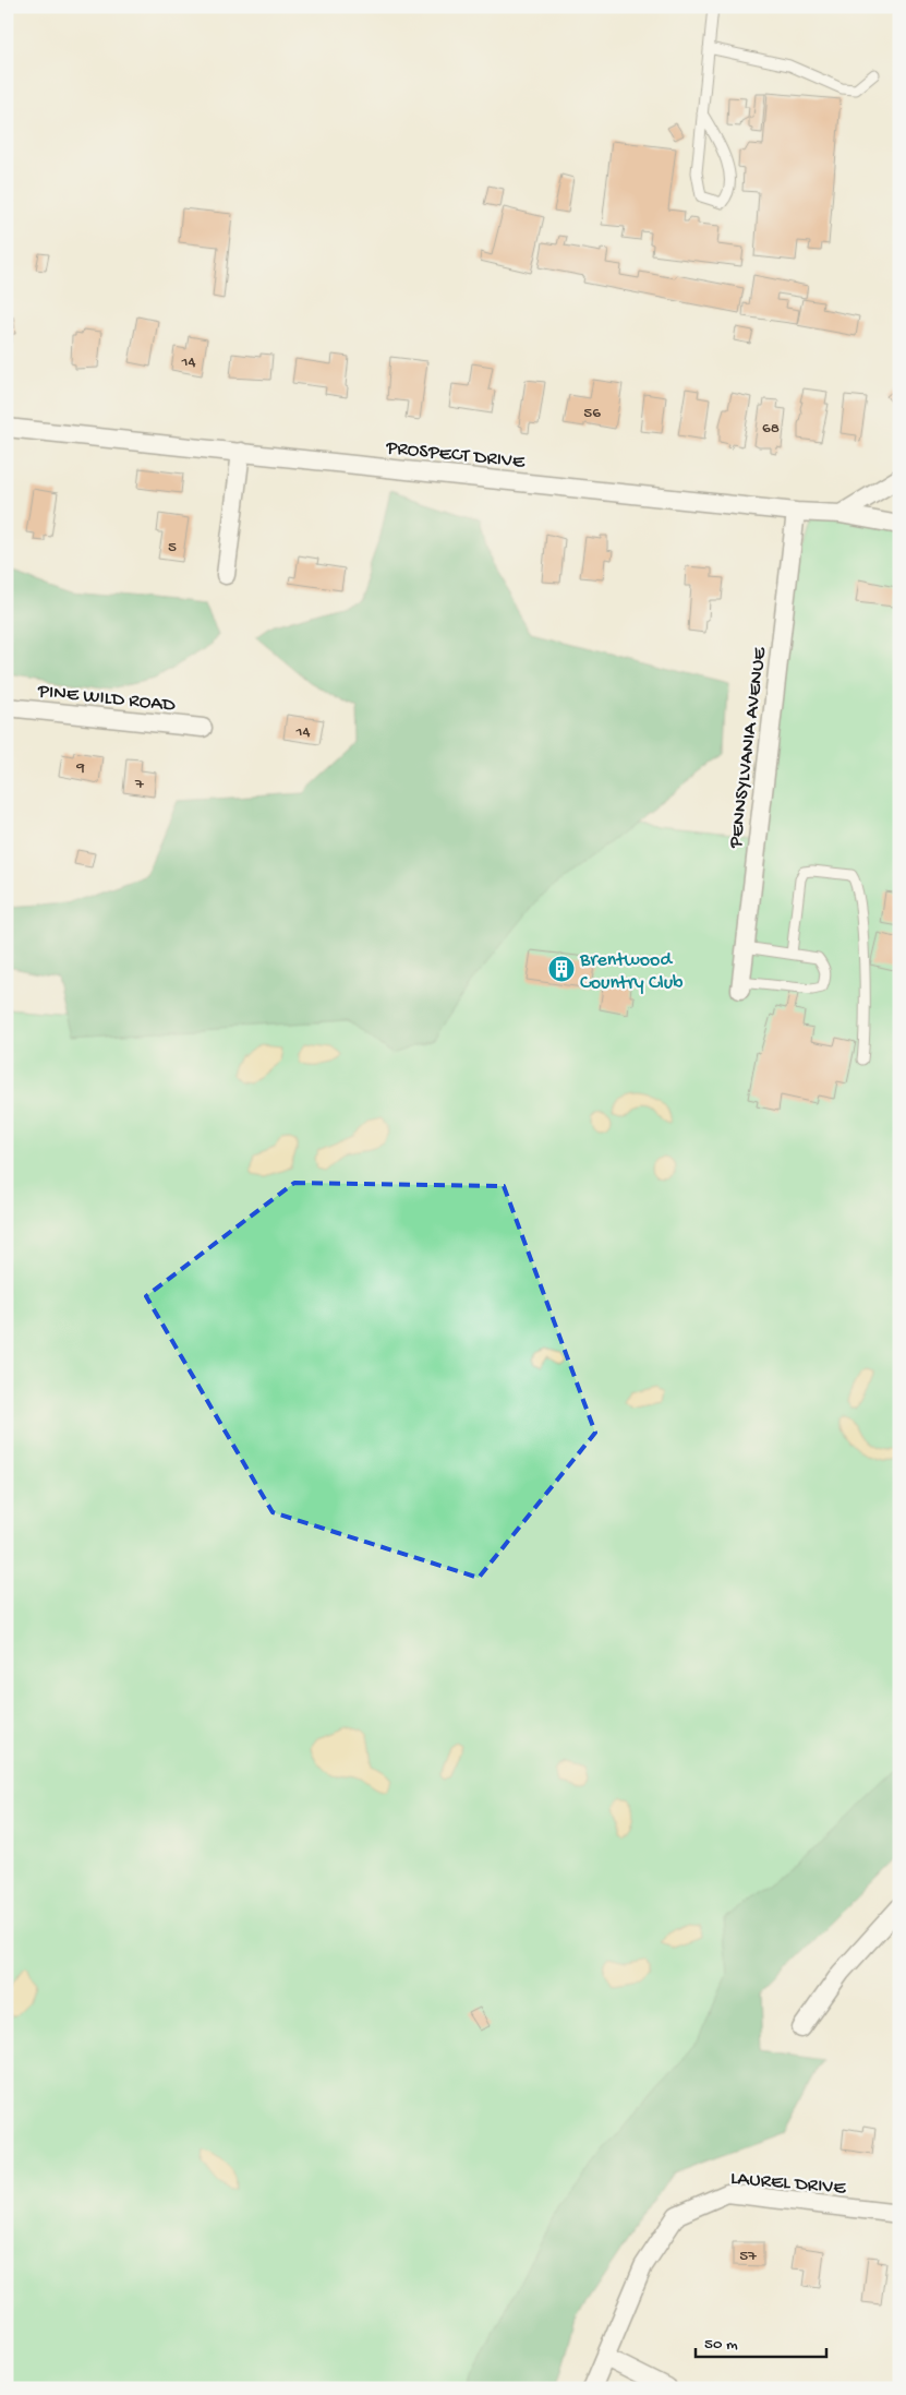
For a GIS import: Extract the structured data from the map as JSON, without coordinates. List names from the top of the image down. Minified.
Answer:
{"streets":{"street":["PROSPECT DRIVE","PINE WILD ROAD","PENNSYLVANIA AVENUE","LAUREL DRIVE"]},"crossings":[["PROSPECT DRIVE","PENNSYLVANIA AVENUE"]],"places":{"building":["Brentwood Country Club"]},"house_numbers":["14","56","68","5","14","9","7","57"],"scale_bar":"50 m"}
